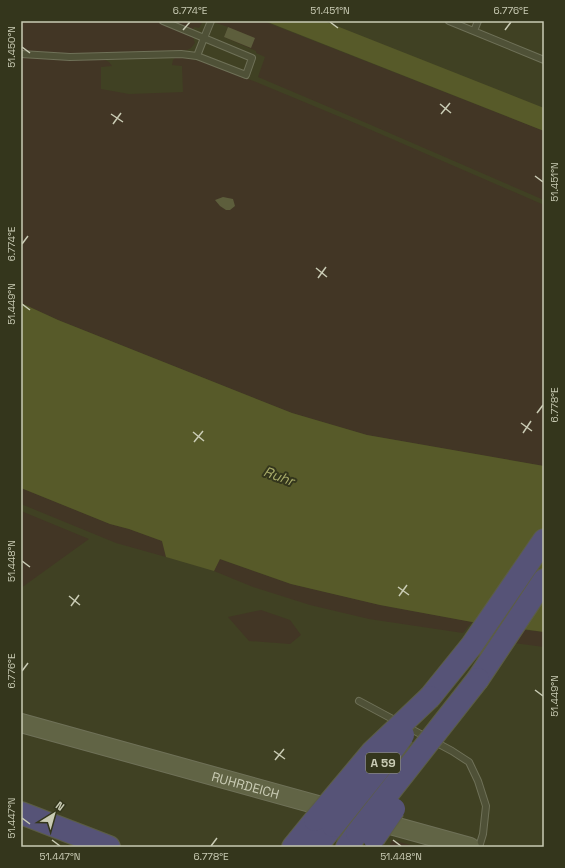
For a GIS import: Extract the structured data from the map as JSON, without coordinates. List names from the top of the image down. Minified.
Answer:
{"streets":{"highway":["A 59"],"main road":["RUHRDEICH"]},"water":["Ruhr"],"north":"top right","coordinates":["6.774°E","51.451°N","6.776°E","51.450°N","51.449°N","6.778°E","51.448°N","51.447°N"]}
